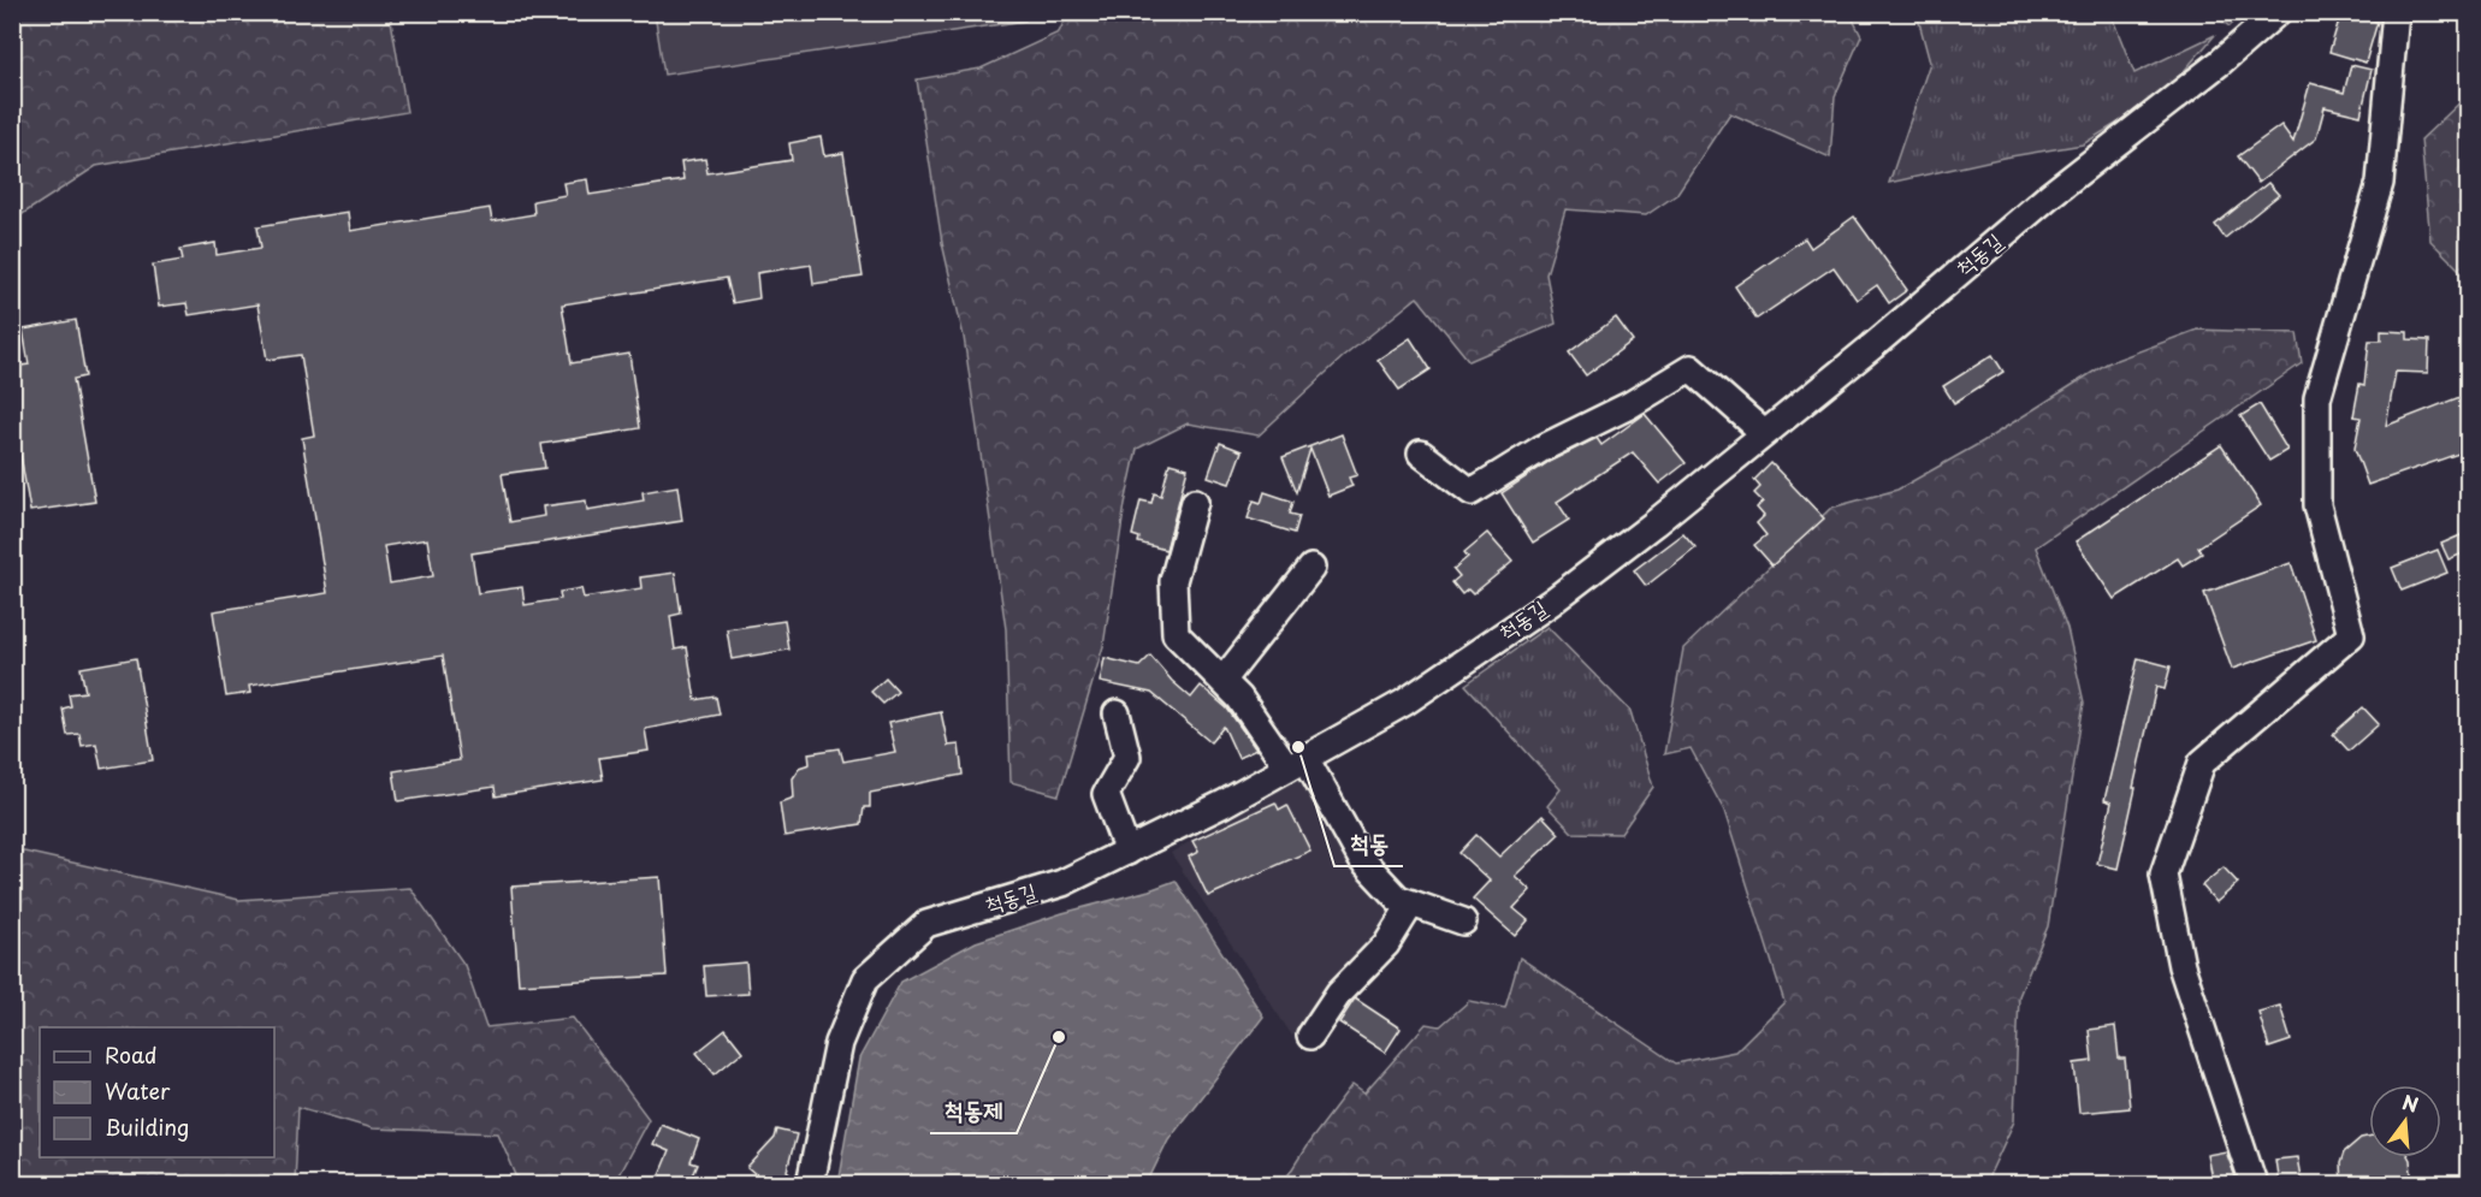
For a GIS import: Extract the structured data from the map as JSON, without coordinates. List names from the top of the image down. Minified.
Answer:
{"streets":{"street":["척동길"]},"places":["척동","척동제"],"legend":["Road","Water","Building"],"north":"top"}
